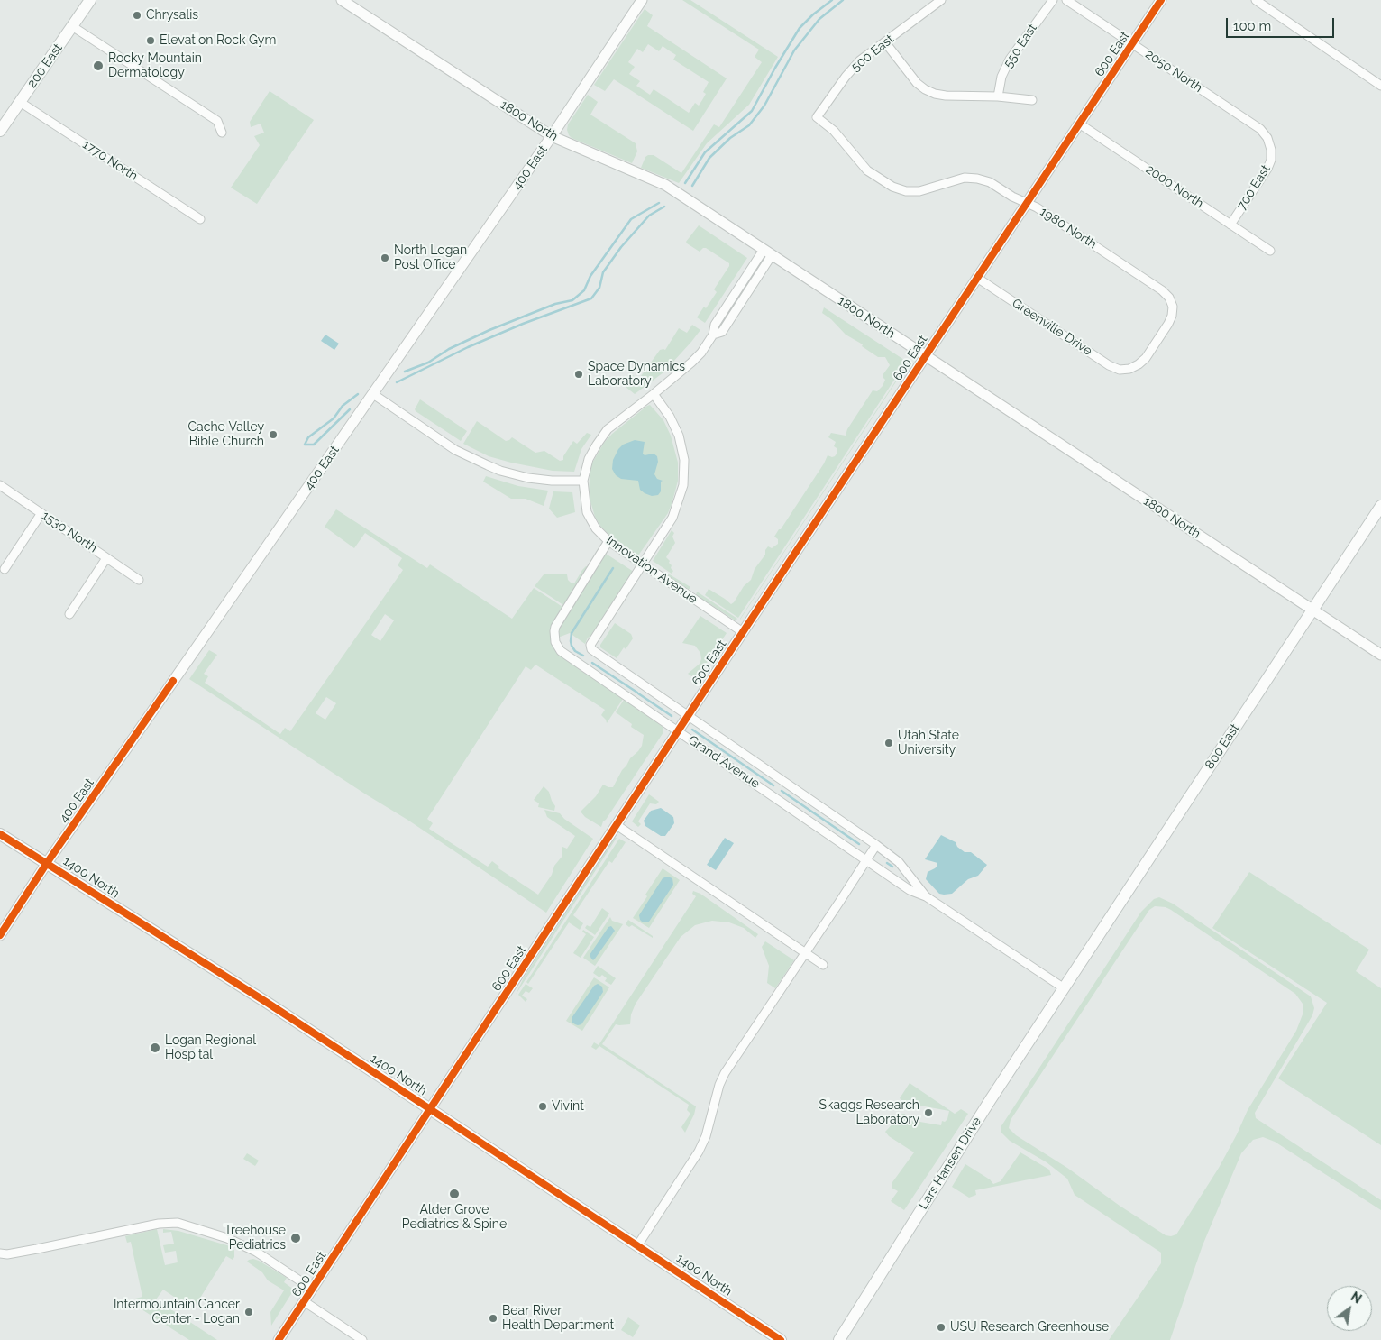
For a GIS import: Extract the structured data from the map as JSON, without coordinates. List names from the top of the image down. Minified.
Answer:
{"streets":{"main road":["200 East","800 East","1400 North","Lars Hansen Drive"],"street":["550 East","500 East","600 East","2050 North","1800 North","1770 North","400 East","2000 North","700 East","1980 North","Greenville Drive","1530 North","Innovation Avenue","Grand Avenue"]},"crossings":[["500 East","1980 North"],["600 East","2050 North"],["600 East","1800 North"],["600 East","2000 North"],["600 East","1980 North"],["600 East","Greenville Drive"],["600 East","Innovation Avenue"],["600 East","Grand Avenue"],["600 East","1400 North"],["200 East","1770 North"],["2050 North","700 East"],["1800 North","400 East"],["1800 North","Innovation Avenue"],["1800 North","800 East"],["400 East","1400 North"],["2000 North","700 East"],["1980 North","Greenville Drive"],["Innovation Avenue","Grand Avenue"],["800 East","Grand Avenue"],["800 East","Lars Hansen Drive"],["Grand Avenue","Lars Hansen Drive"]],"places":["Chrysalis","Elevation Rock Gym","Rocky Mountain Dermatology","North Logan Post Office","Space Dynamics Laboratory","Cache Valley Bible Church","Utah State University","Logan Regional Hospital","Vivint","Skaggs Research Laboratory","Alder Grove Pediatrics & Spine","Treehouse Pediatrics","Intermountain Cancer Center - Logan","Bear River Health Department","USU Research Greenhouse"],"scale_bar":"100 m","north":"top right"}
